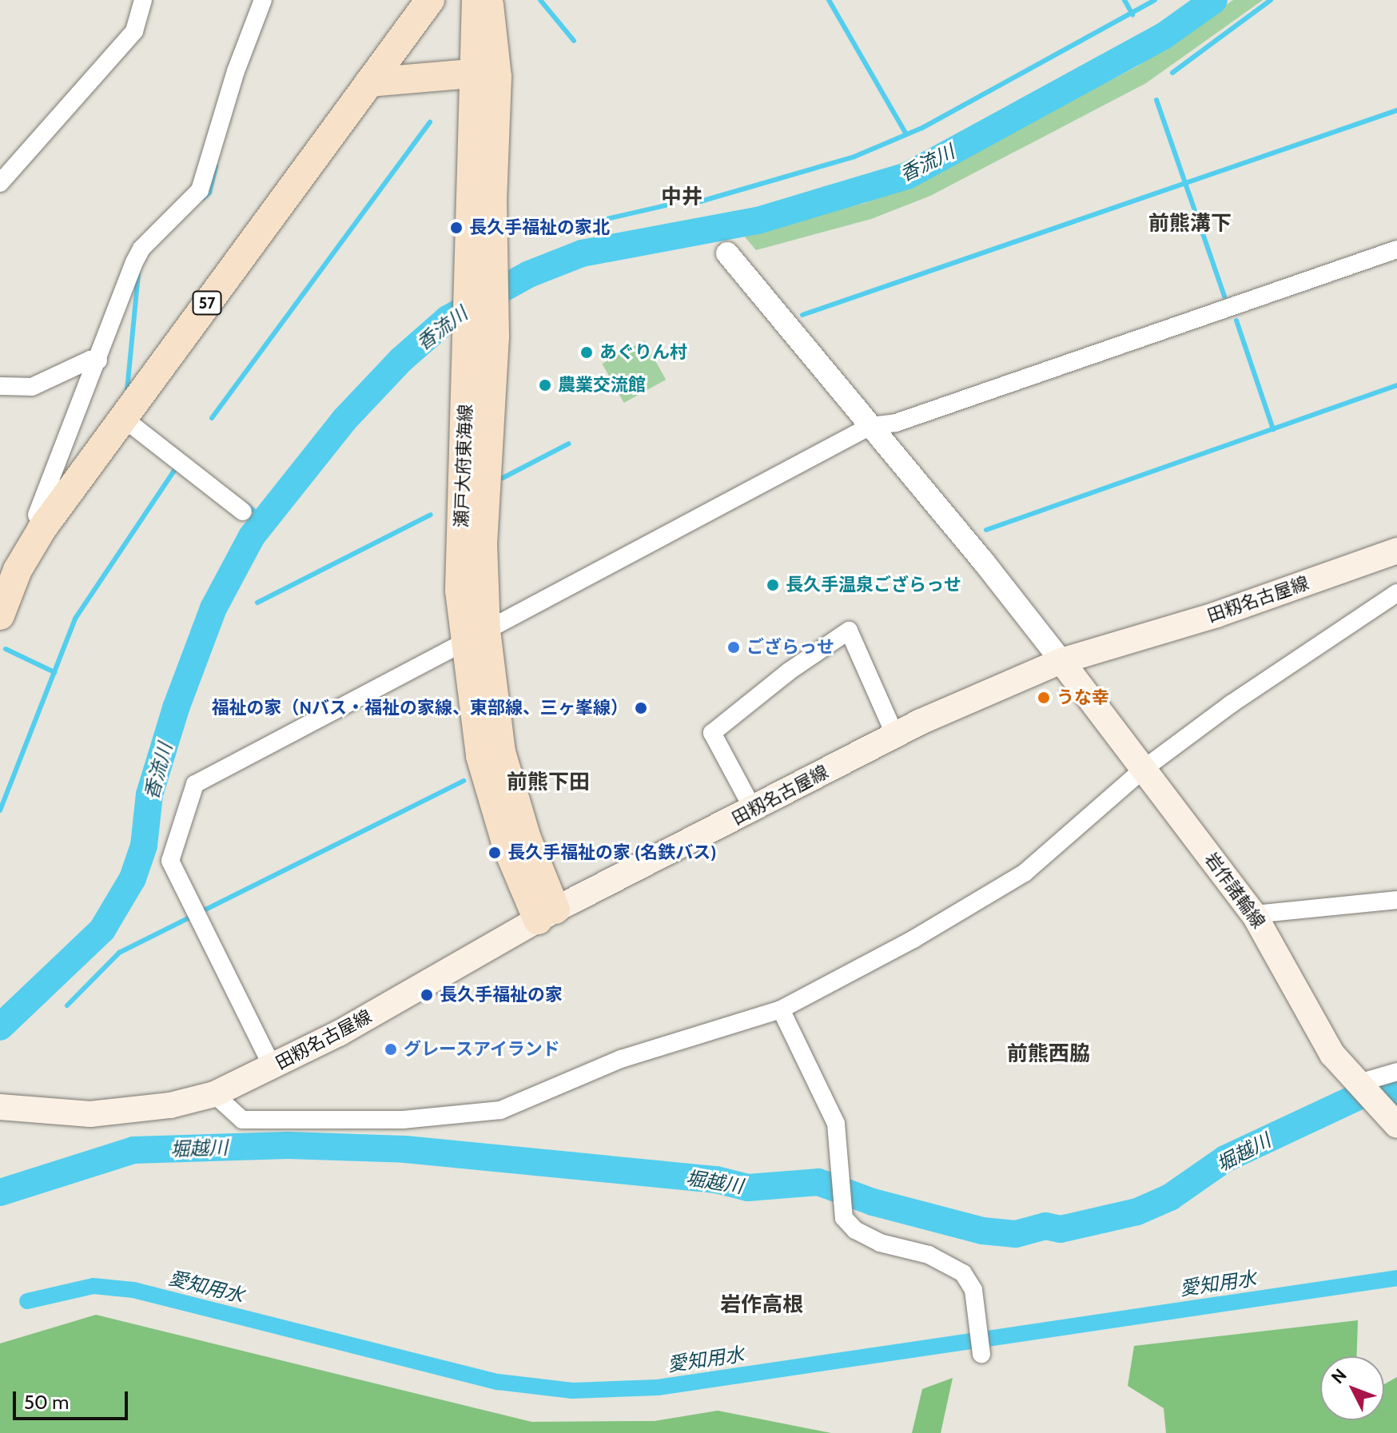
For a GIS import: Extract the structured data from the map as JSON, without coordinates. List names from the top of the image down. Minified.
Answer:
{"streets":{"main road":["57","瀬戸大府東海線","田籾名古屋線","岩作諸輪線"]},"crossings":[["瀬戸大府東海線","田籾名古屋線"],["田籾名古屋線","岩作諸輪線"]],"districts":["中井","前熊溝下","前熊下田","前熊西脇","岩作高根"],"water":["香流川","堀越川","愛知用水"],"places":["長久手福祉の家北","あぐりん村","農業交流館","長久手温泉ござらっせ","ござらっせ","うな幸","福祉の家（Nバス・福祉の家線、東部線、三ヶ峯線）","長久手福祉の家 (名鉄バス)","長久手福祉の家","グレースアイランド"],"scale_bar":"50 m","north":"top left"}
